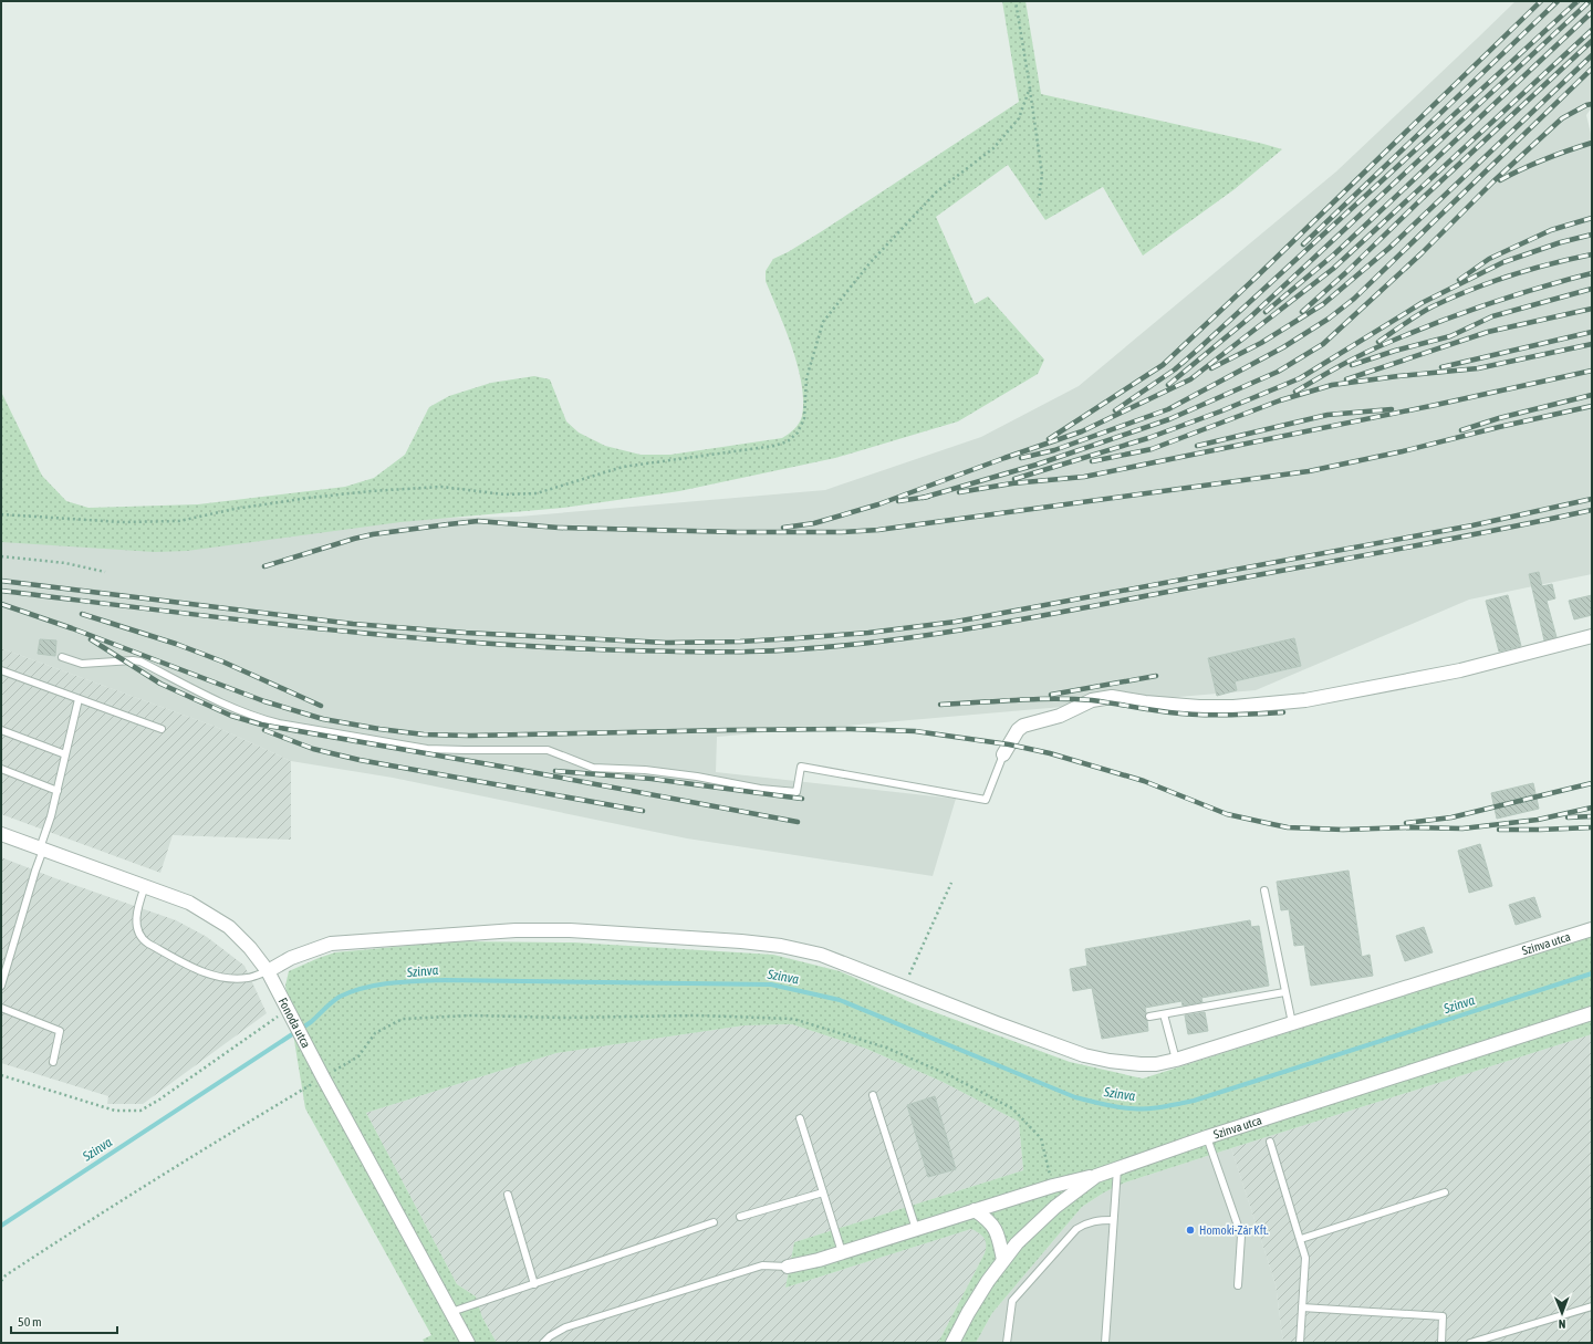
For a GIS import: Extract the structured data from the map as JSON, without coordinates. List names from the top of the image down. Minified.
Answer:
{"streets":{"street":["Szinva utca","Fonoda utca"]},"crossings":[["Szinva utca","Fonoda utca"]],"water":["Szinva"],"places":["Homoki-Zár Kft."],"scale_bar":"50 m","north":"bottom"}
